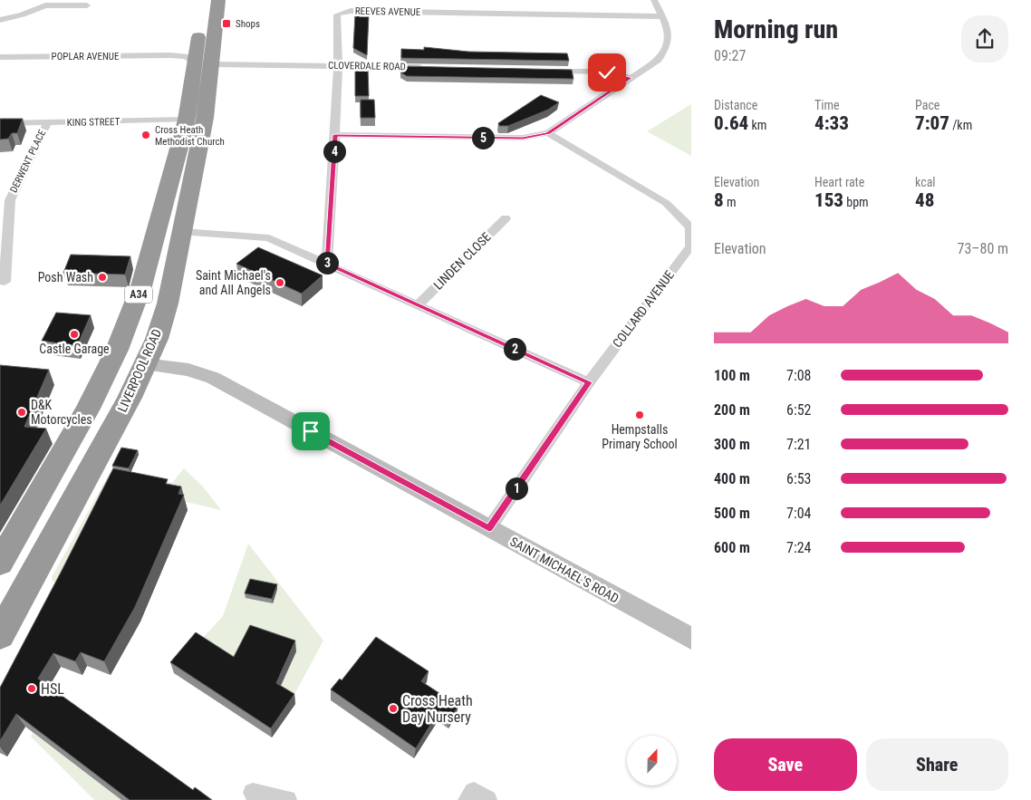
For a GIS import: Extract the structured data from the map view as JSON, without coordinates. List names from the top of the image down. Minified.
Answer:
{"streets":{"highway":["A34","LIVERPOOL ROAD"],"street":["REEVES AVENUE","POPLAR AVENUE","CLOVERDALE ROAD","KING STREET","DERWENT PLACE","LINDEN CLOSE","COLLARD AVENUE","SAINT MICHAEL'S ROAD"]},"crossings":[["REEVES AVENUE","CLOVERDALE ROAD"],["POPLAR AVENUE","CLOVERDALE ROAD"],["POPLAR AVENUE","LIVERPOOL ROAD"],["CLOVERDALE ROAD","LIVERPOOL ROAD"],["KING STREET","DERWENT PLACE"],["KING STREET","LIVERPOOL ROAD"],["A34","LIVERPOOL ROAD"],["A34","SAINT MICHAEL'S ROAD"],["COLLARD AVENUE","SAINT MICHAEL'S ROAD"],["LIVERPOOL ROAD","SAINT MICHAEL'S ROAD"]],"places":{"transit":["Shops"],"other":["Cross Heath Methodist Church","Posh Wash","Saint Michael's and All Angels","Castle Garage","D&K Motorcycles","Hempstalls Primary School","HSL","Cross Heath Day Nursery"]},"north":"top","page":{"heading":["Morning run","09:27"],"stats":[["Distance","0.64 km"],["Time","4:33"],["Pace","7:07 /km"],["Elevation","8 m"],["Heart rate","153 bpm"],["kcal","48"]],"pins":["5","4","3","2","1"],"chart":["Elevation","73–80 m"],"list":[{"name":"100 m","note":"7:08"},{"name":"200 m","note":"6:52"},{"name":"300 m","note":"7:21"},{"name":"400 m","note":"6:53"},{"name":"500 m","note":"7:04"},{"name":"600 m","note":"7:24"}],"buttons":["Save","Share"]}}
